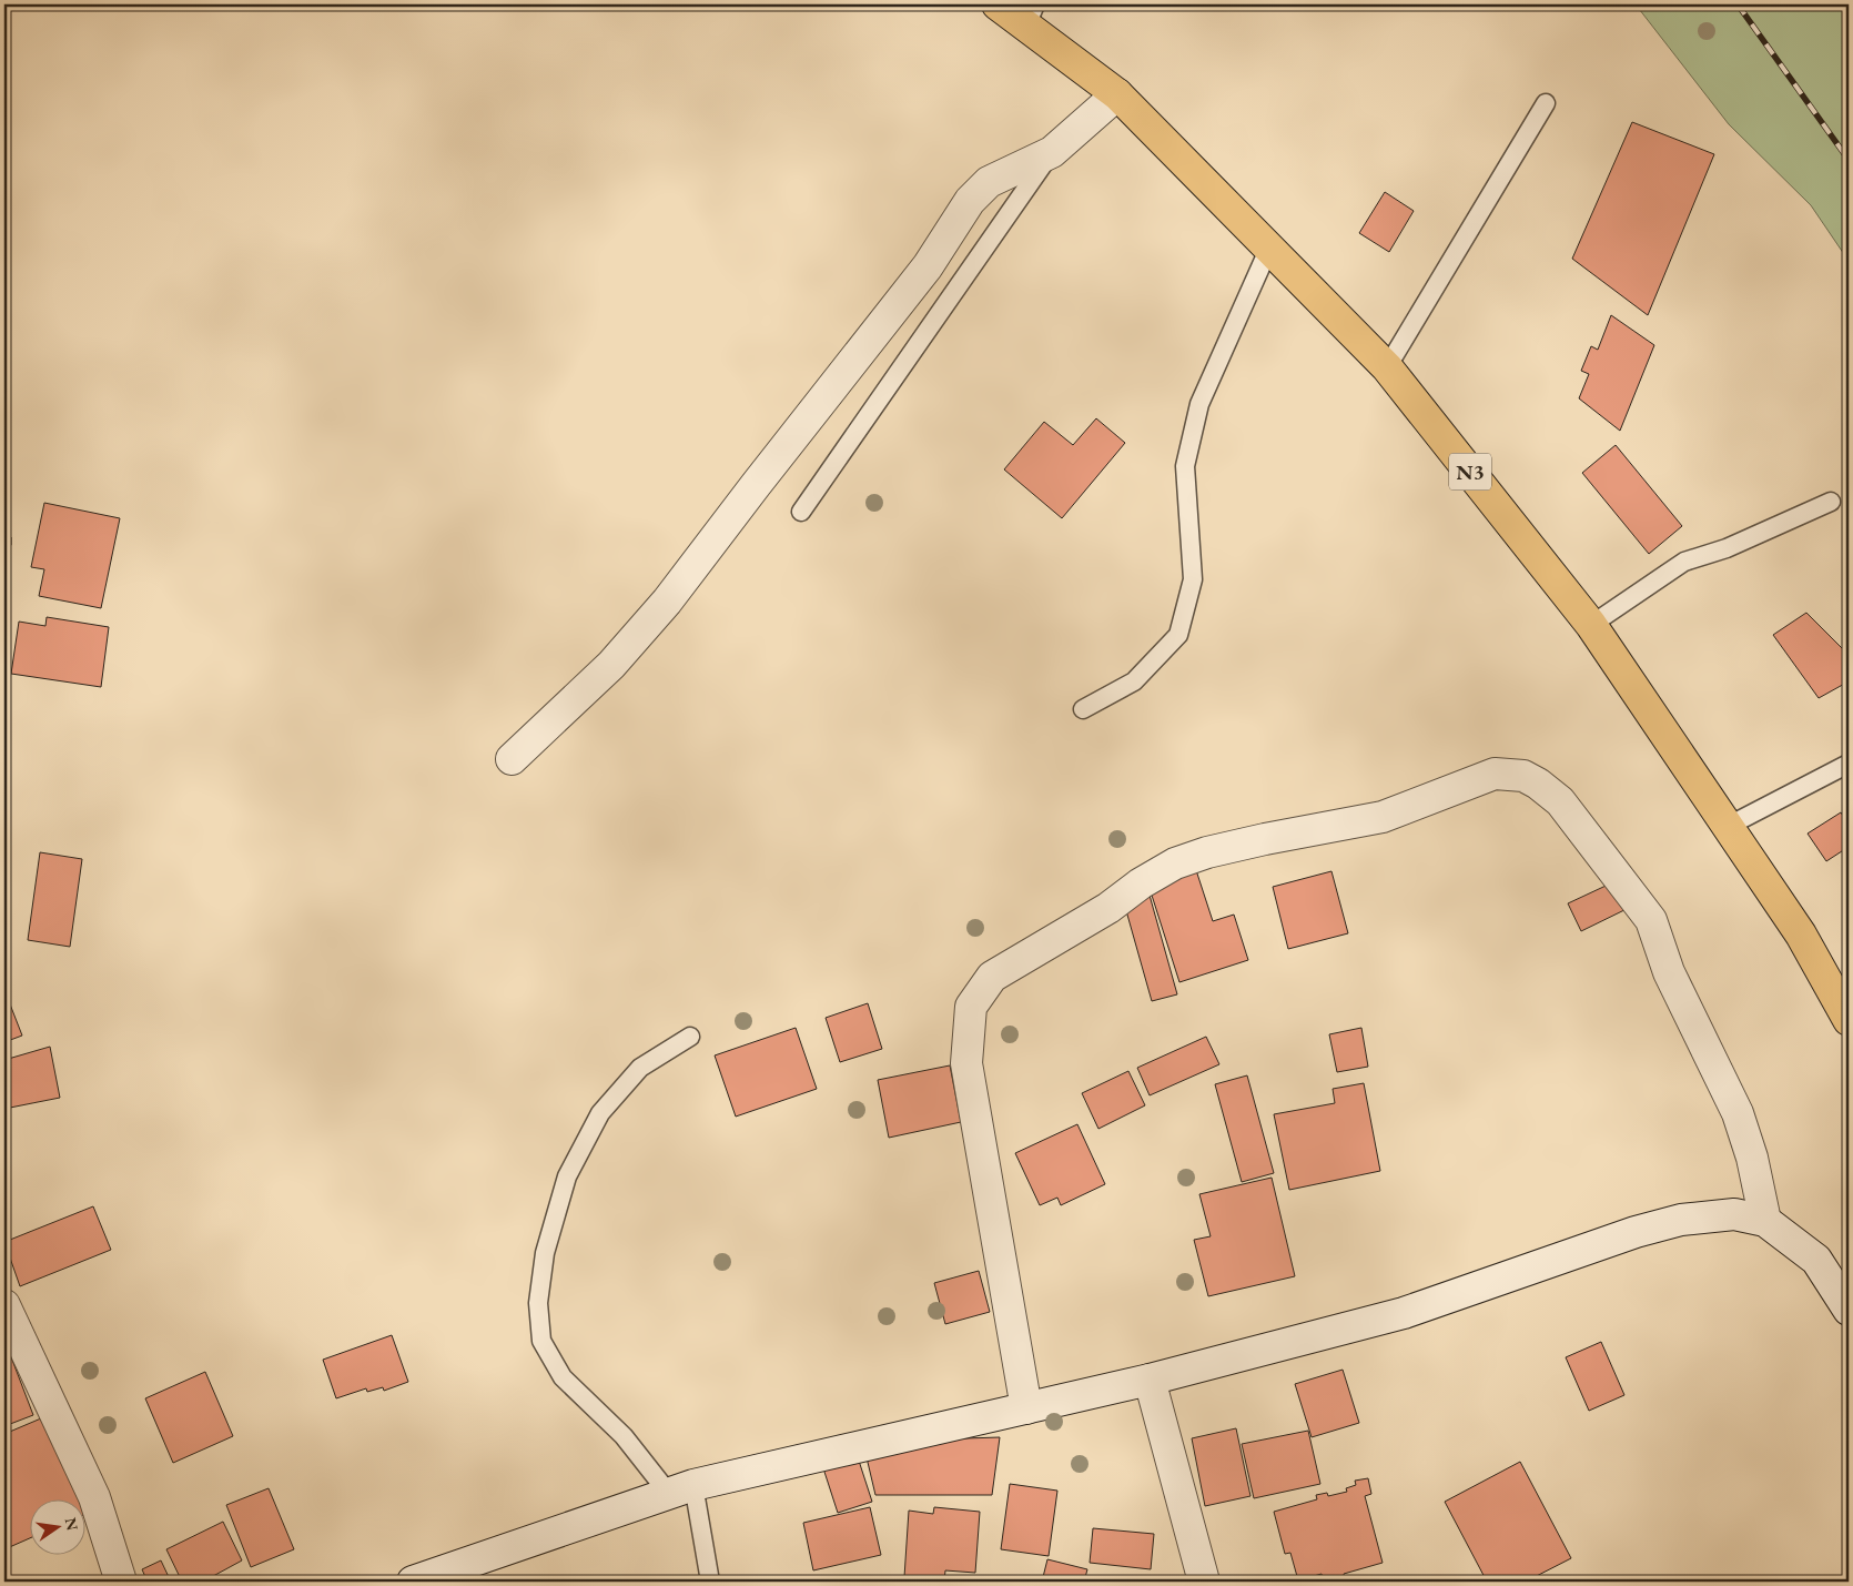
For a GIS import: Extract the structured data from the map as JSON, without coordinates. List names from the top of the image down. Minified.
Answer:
{"streets":{"highway":["N3"]},"north":"right"}
